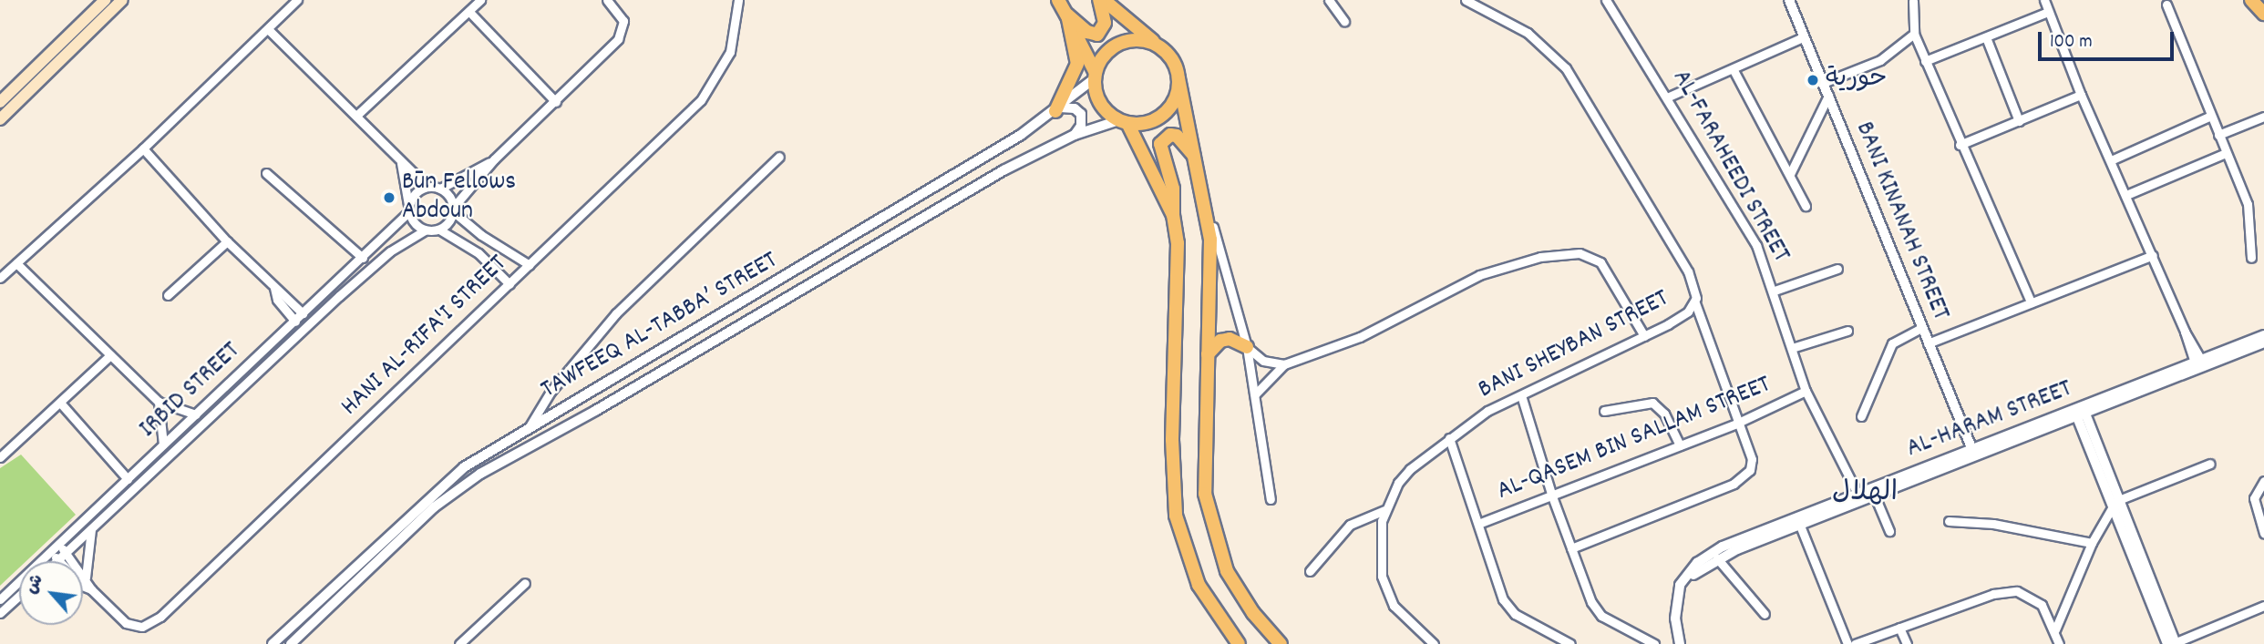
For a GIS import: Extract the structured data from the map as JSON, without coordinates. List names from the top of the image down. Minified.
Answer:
{"streets":{"street":["AL-FARAHEEDI STREET","BANI KINANAH STREET","TAWFEEQ AL-TABBA’ STREET","HANI AL-RIFA'I STREET","BANI SHEYBAN STREET","IRBID STREET","AL-HARAM STREET","AL-QASEM BIN SALLAM STREET"]},"crossings":[["AL-FARAHEEDI STREET","AL-HARAM STREET"],["AL-FARAHEEDI STREET","AL-QASEM BIN SALLAM STREET"],["BANI KINANAH STREET","AL-HARAM STREET"],["HANI AL-RIFA'I STREET","IRBID STREET"]],"districts":["الهلال"],"places":["حورية","Būn Fellows Abdoun"],"scale_bar":"100 m","north":"top left"}
